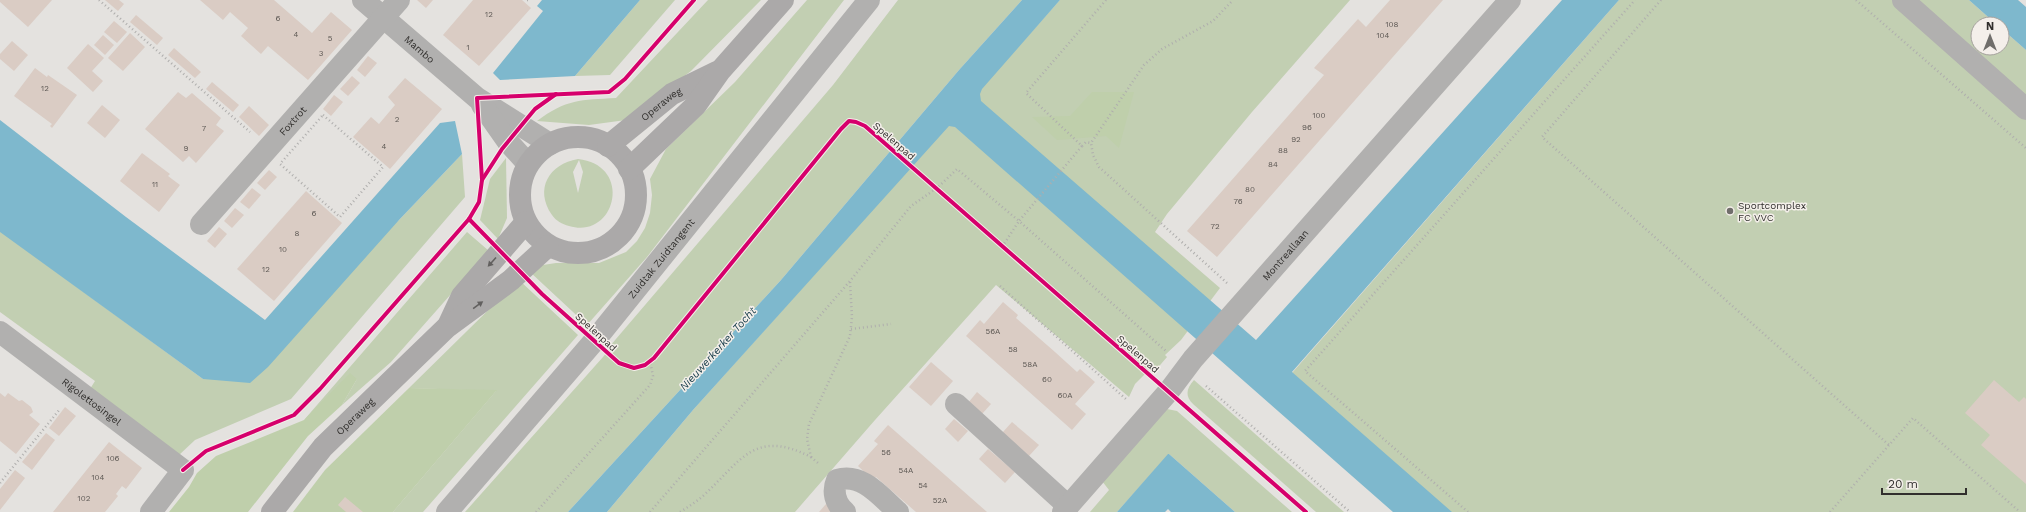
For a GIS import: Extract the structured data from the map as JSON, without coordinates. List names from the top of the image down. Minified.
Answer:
{"streets":{"main road":["Operaweg"],"street":["Mambo","Foxtrot","Montreallaan","Zuidtak Zuidtangent","Rigolettosingel"],"cycle path":["Spelenpad"]},"crossings":[["Mambo","Operaweg"],["Mambo","Foxtrot"]],"water":["Nieuwerkerker Tocht"],"places":["Sportcomplex FC VVC"],"house_numbers":["12","6","108","4","104","5","1","3","12","100","2","96","7","92","4","9","88","84","11","80","76","6","72","8","10","12","56A","58","58A","60","60A","56","106","54A","104","54","102","52A"],"scale_bar":"20 m","north":"top"}
